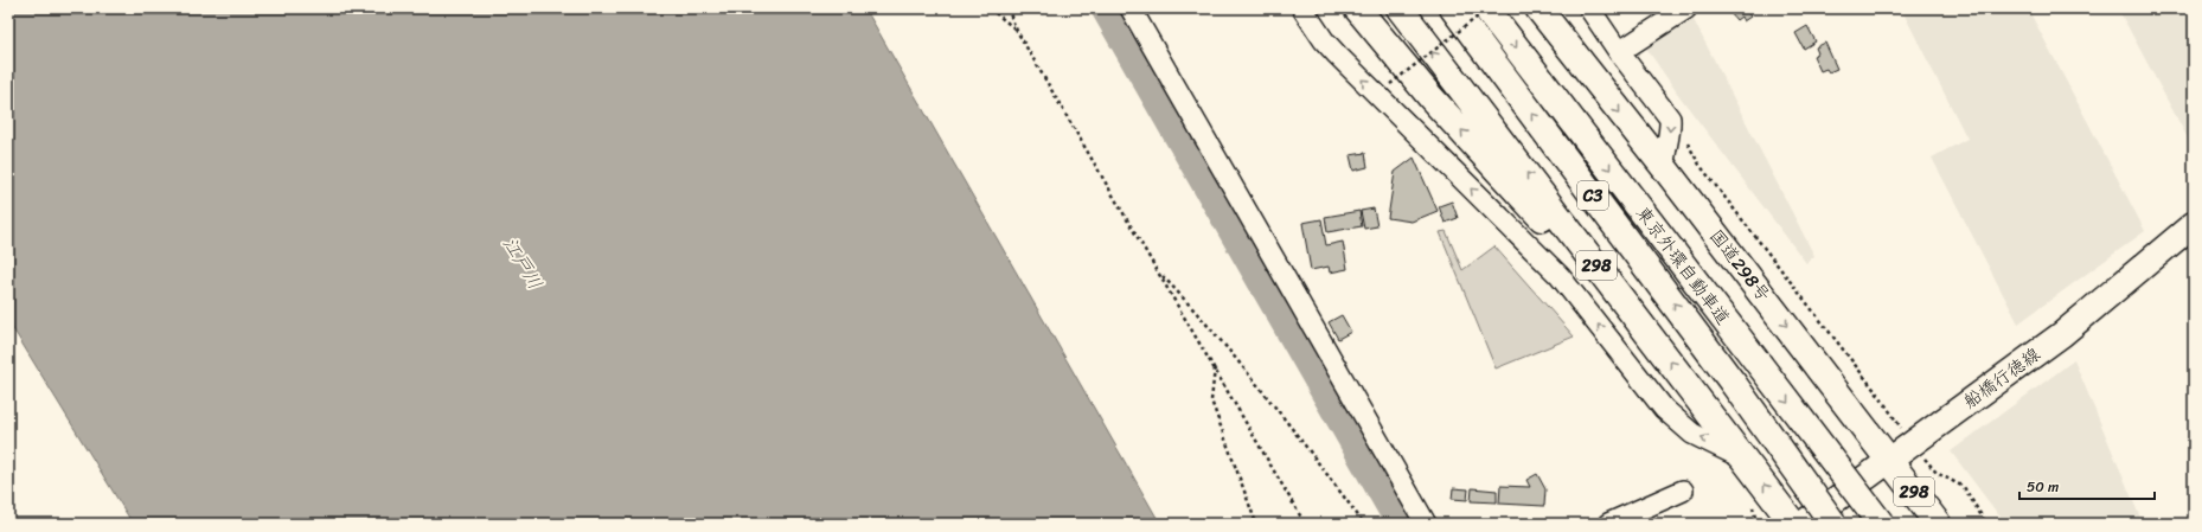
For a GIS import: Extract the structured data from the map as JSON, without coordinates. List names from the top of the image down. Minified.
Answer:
{"streets":{"highway":["C3","298","東京外環自動車道","国道298号"],"main road":["船橋行徳線"]},"crossings":[["国道298号","船橋行徳線"]],"water":["江戸川"],"scale_bar":"50 m"}
